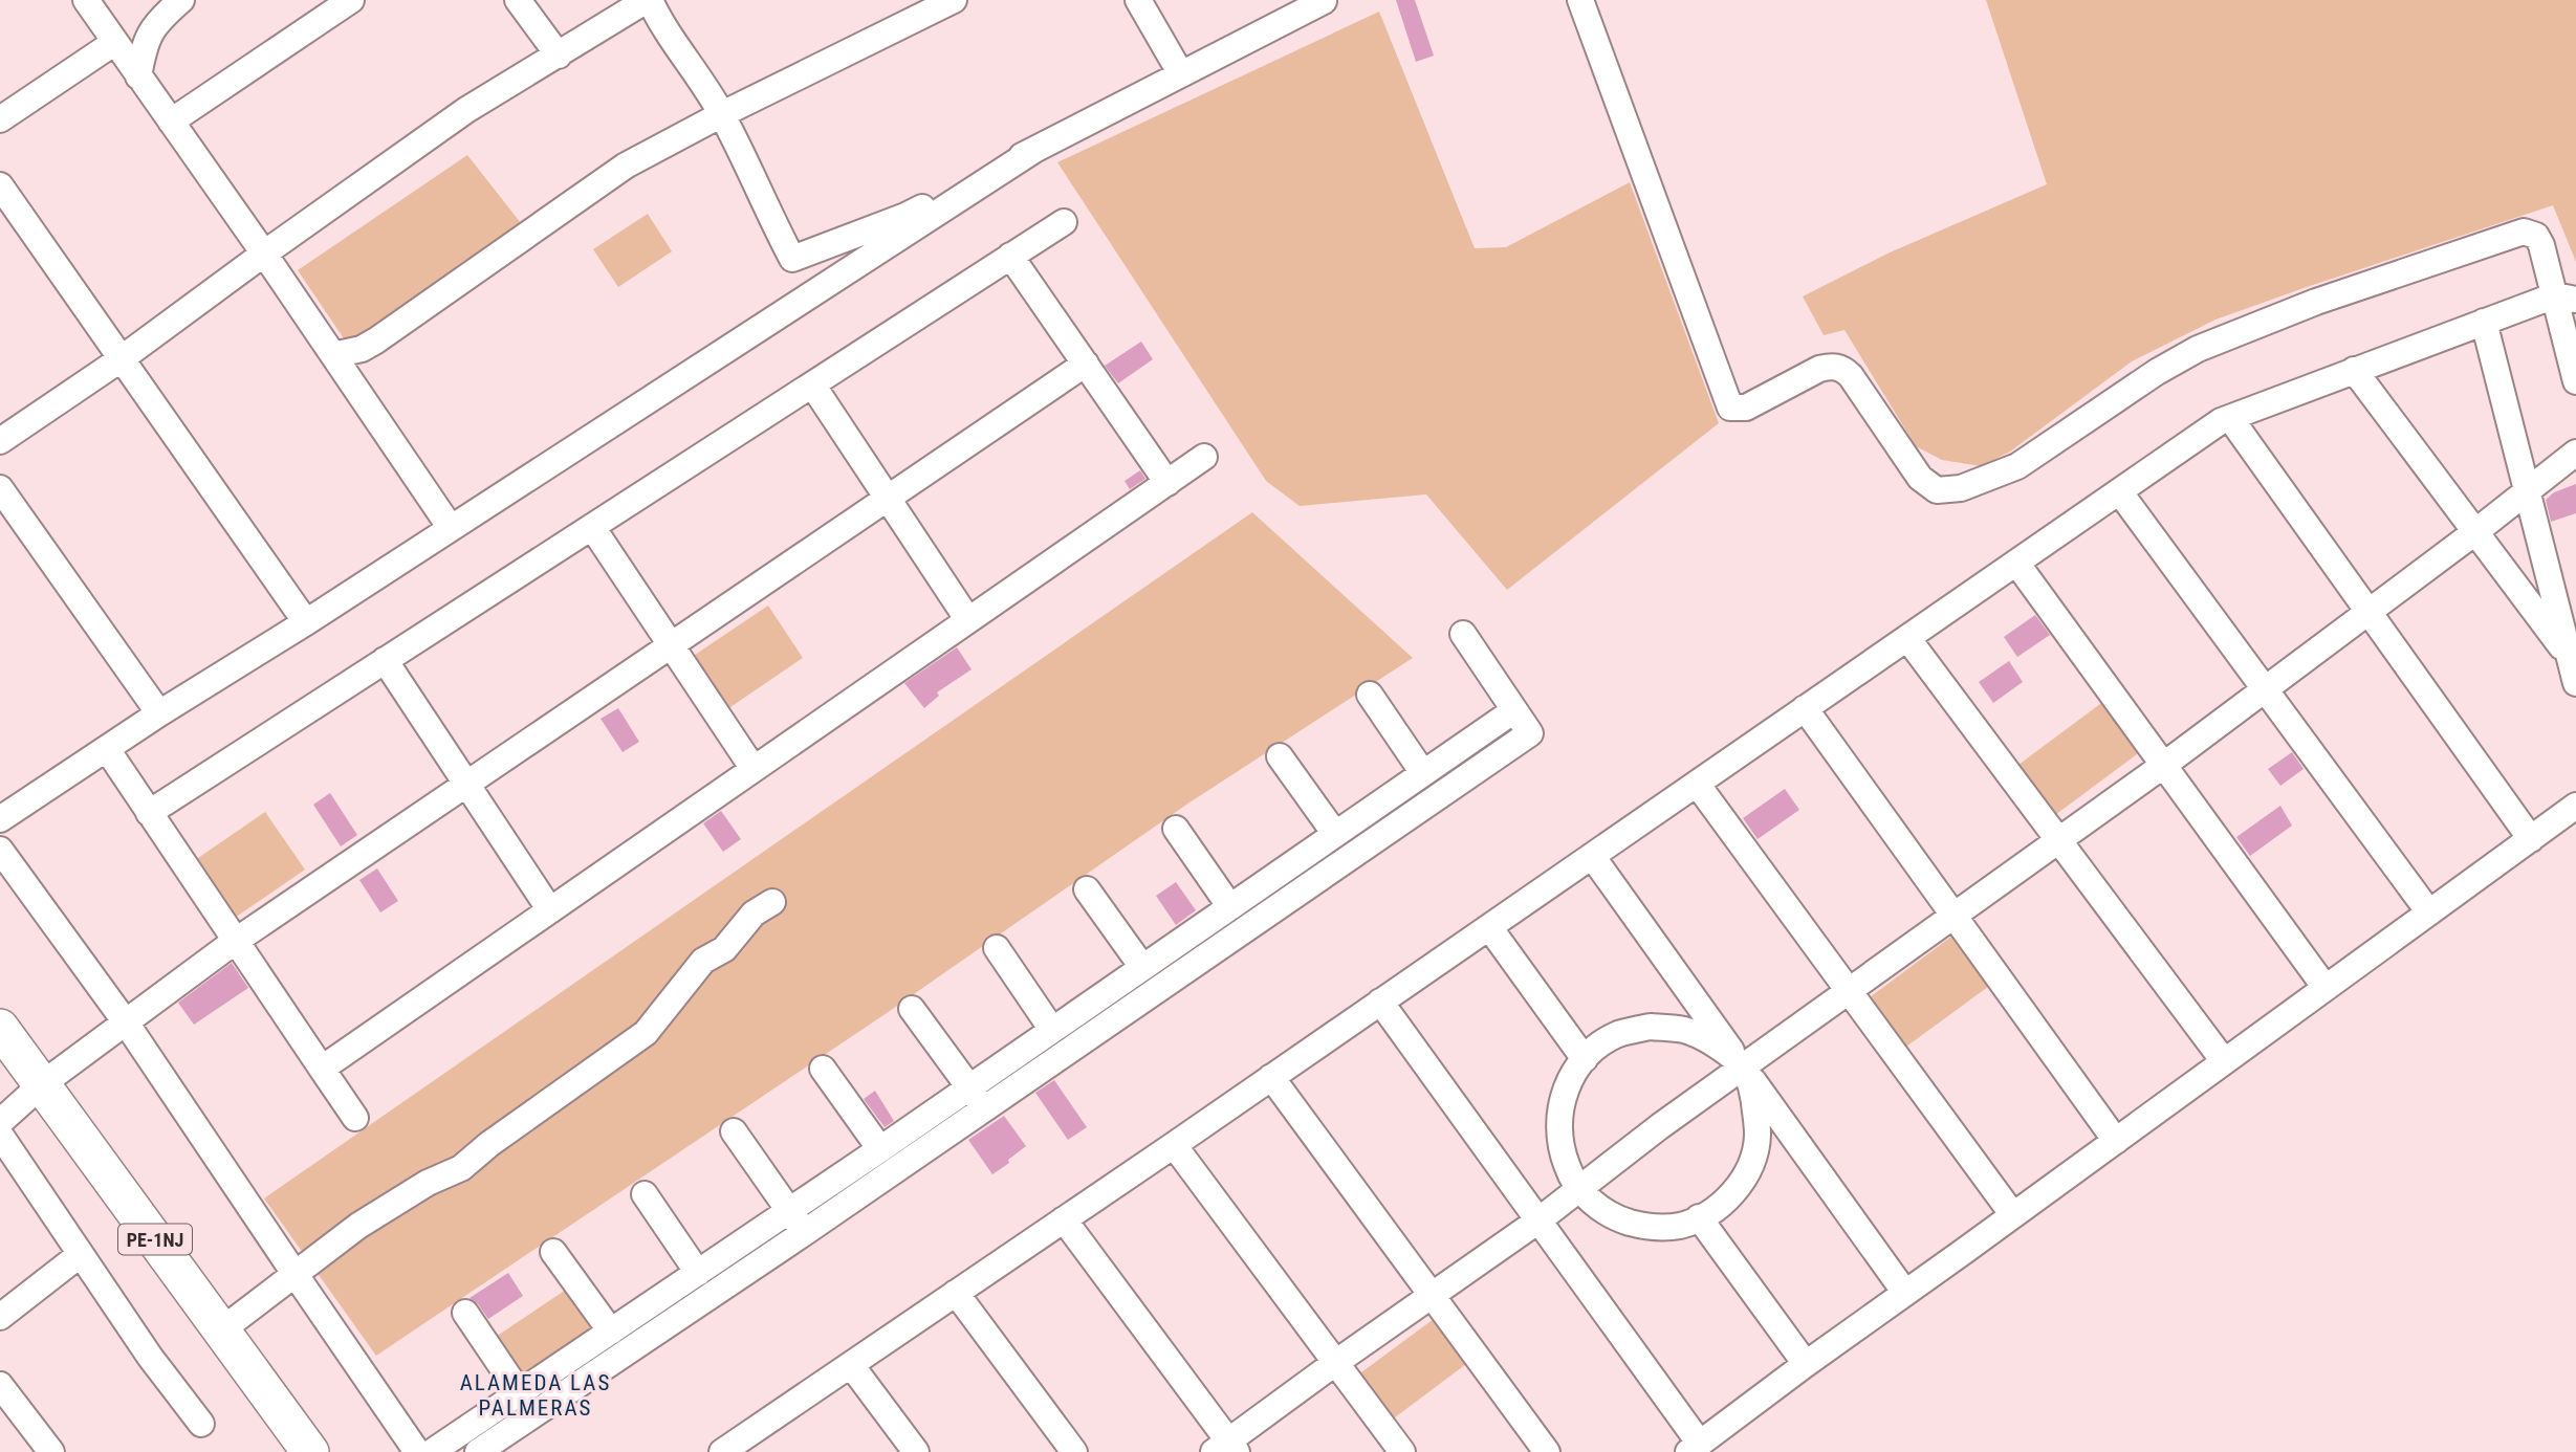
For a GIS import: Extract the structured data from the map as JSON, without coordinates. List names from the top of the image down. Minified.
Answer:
{"streets":{"highway":["PE-1NJ"]},"districts":["ALAMEDA LAS PALMERAS"]}
